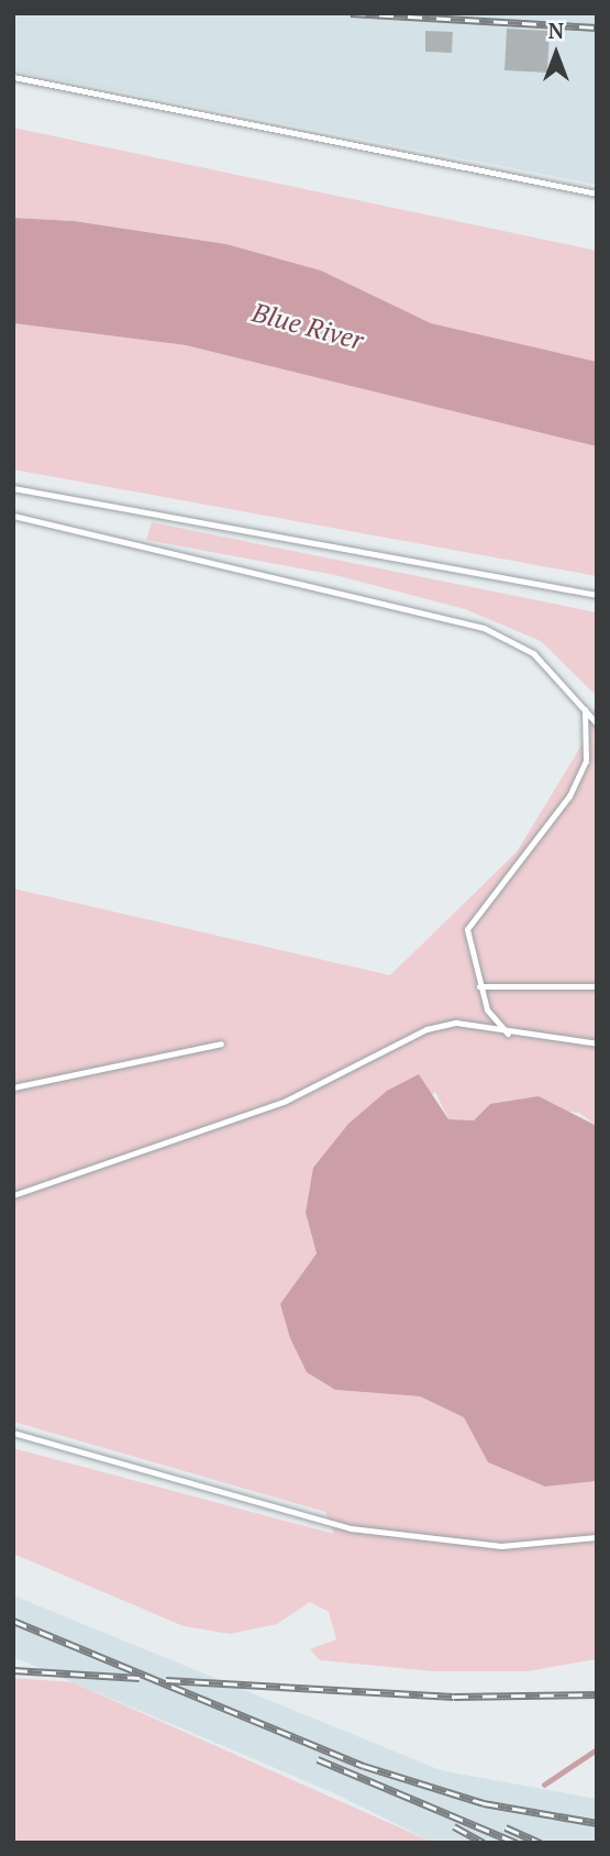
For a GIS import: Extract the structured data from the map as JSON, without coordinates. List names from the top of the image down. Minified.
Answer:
{"water":["Blue River"],"north":"top"}
